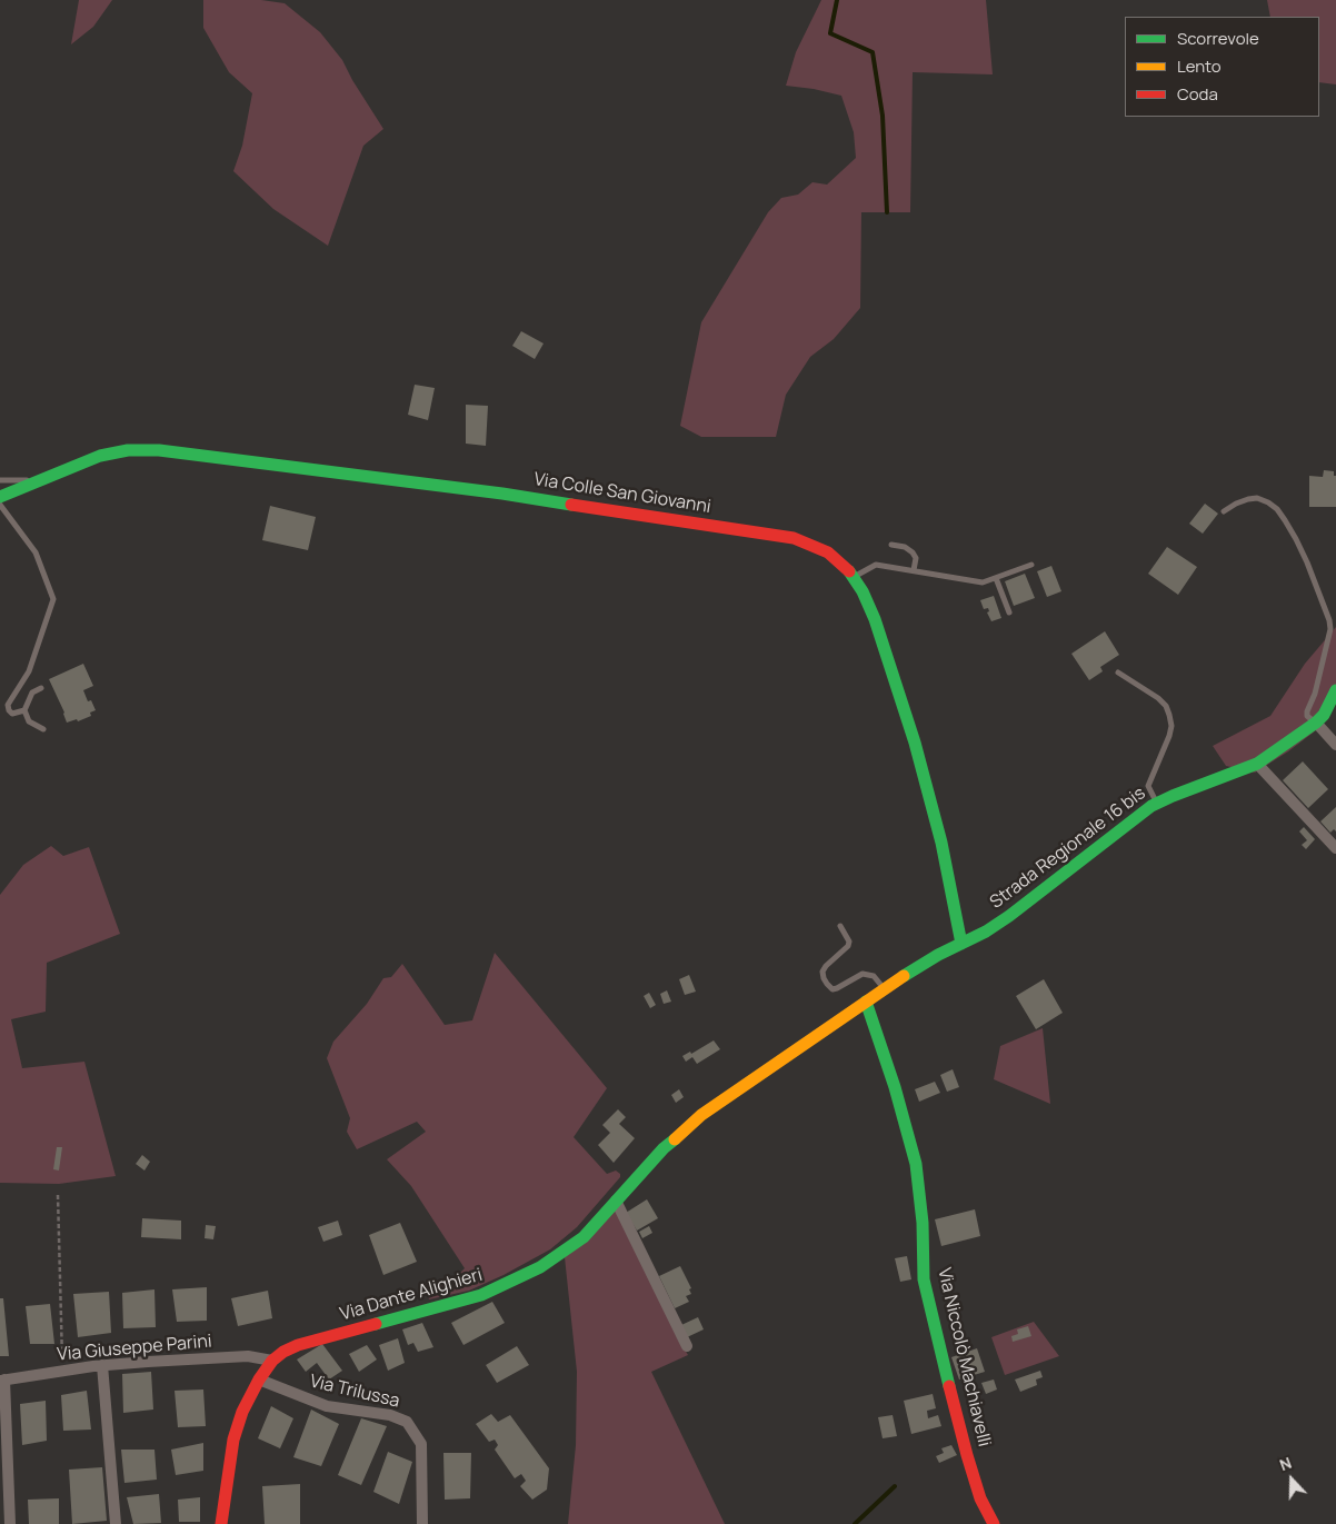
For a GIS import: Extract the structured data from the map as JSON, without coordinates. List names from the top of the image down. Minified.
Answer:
{"streets":{"street":["Via Colle San Giovanni","Strada Regionale 16 bis","Via Dante Alighieri","Via Giuseppe Parini","Via Niccolò Machiavelli","Via Trilussa"]},"crossings":[["Via Colle San Giovanni","Strada Regionale 16 bis"],["Strada Regionale 16 bis","Via Dante Alighieri"],["Strada Regionale 16 bis","Via Niccolò Machiavelli"],["Via Dante Alighieri","Via Giuseppe Parini"],["Via Dante Alighieri","Via Trilussa"]],"legend":["Scorrevole","Lento","Coda"],"north":"top"}
